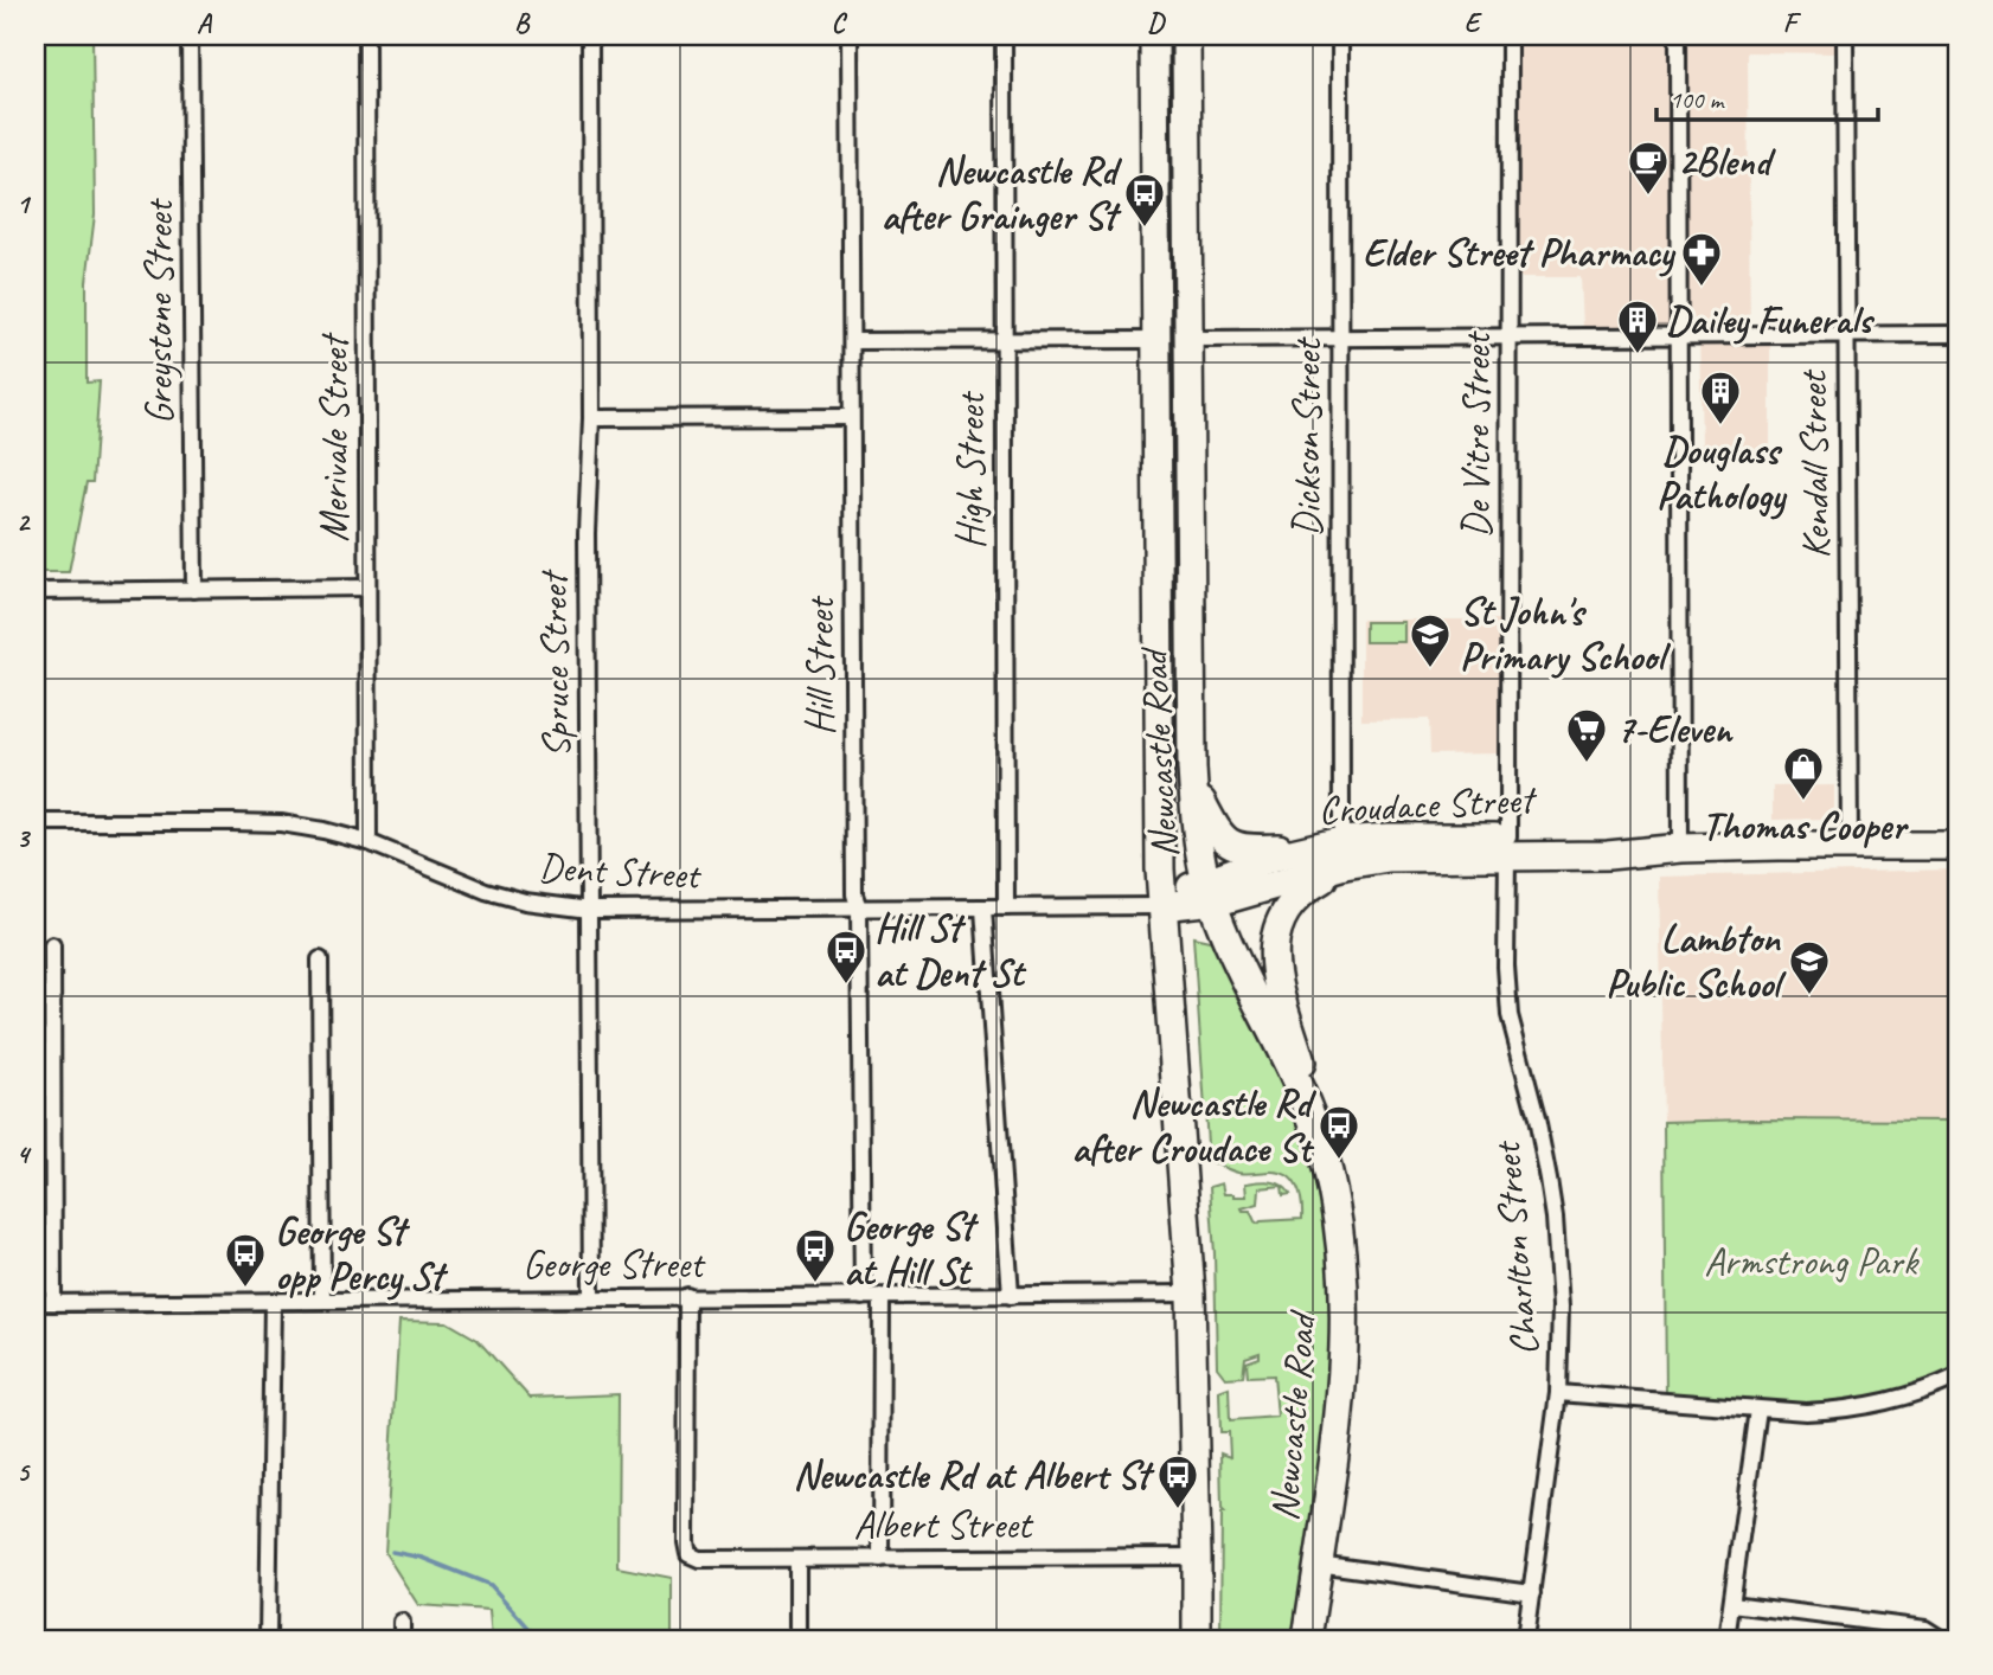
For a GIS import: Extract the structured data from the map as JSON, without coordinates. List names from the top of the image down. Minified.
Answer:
{"streets":{"highway":["Newcastle Road","Croudace Street"],"street":["Greystone Street","De Vitre Street","Dickson Street","Merivale Street","Kendall Street","High Street","Spruce Street","Hill Street","Dent Street","Charlton Street","George Street","Albert Street"]},"crossings":[["De Vitre Street","Croudace Street"],["De Vitre Street","Charlton Street"],["Dickson Street","Croudace Street"],["Merivale Street","Dent Street"],["Kendall Street","Croudace Street"],["High Street","Dent Street"],["Spruce Street","Dent Street"],["Spruce Street","George Street"],["Hill Street","Dent Street"],["Hill Street","George Street"],["Newcastle Road","Croudace Street"],["Newcastle Road","Dent Street"],["Newcastle Road","George Street"],["Newcastle Road","Albert Street"],["Croudace Street","Dent Street"],["Croudace Street","Charlton Street"],["George Street","Albert Street"]],"parks":["Armstrong Park"],"places":{"cafe":["2Blend"],"bus stop":["Newcastle Rd after Grainger St","Hill St at Dent St","Newcastle Rd after Croudace St","George St at Hill St","George St opp Percy St","Newcastle Rd at Albert St"],"pharmacy":["Elder Street Pharmacy"],"building":["Dailey Funerals","Douglass Pathology"],"school or university":["St John's Primary School","Lambton Public School"],"supermarket":["7-Eleven"],"shop":["Thomas Cooper"]},"scale_bar":"100 m","grid":{"columns":["A","B","C","D","E","F"],"rows":["1","2","3","4","5"]}}
